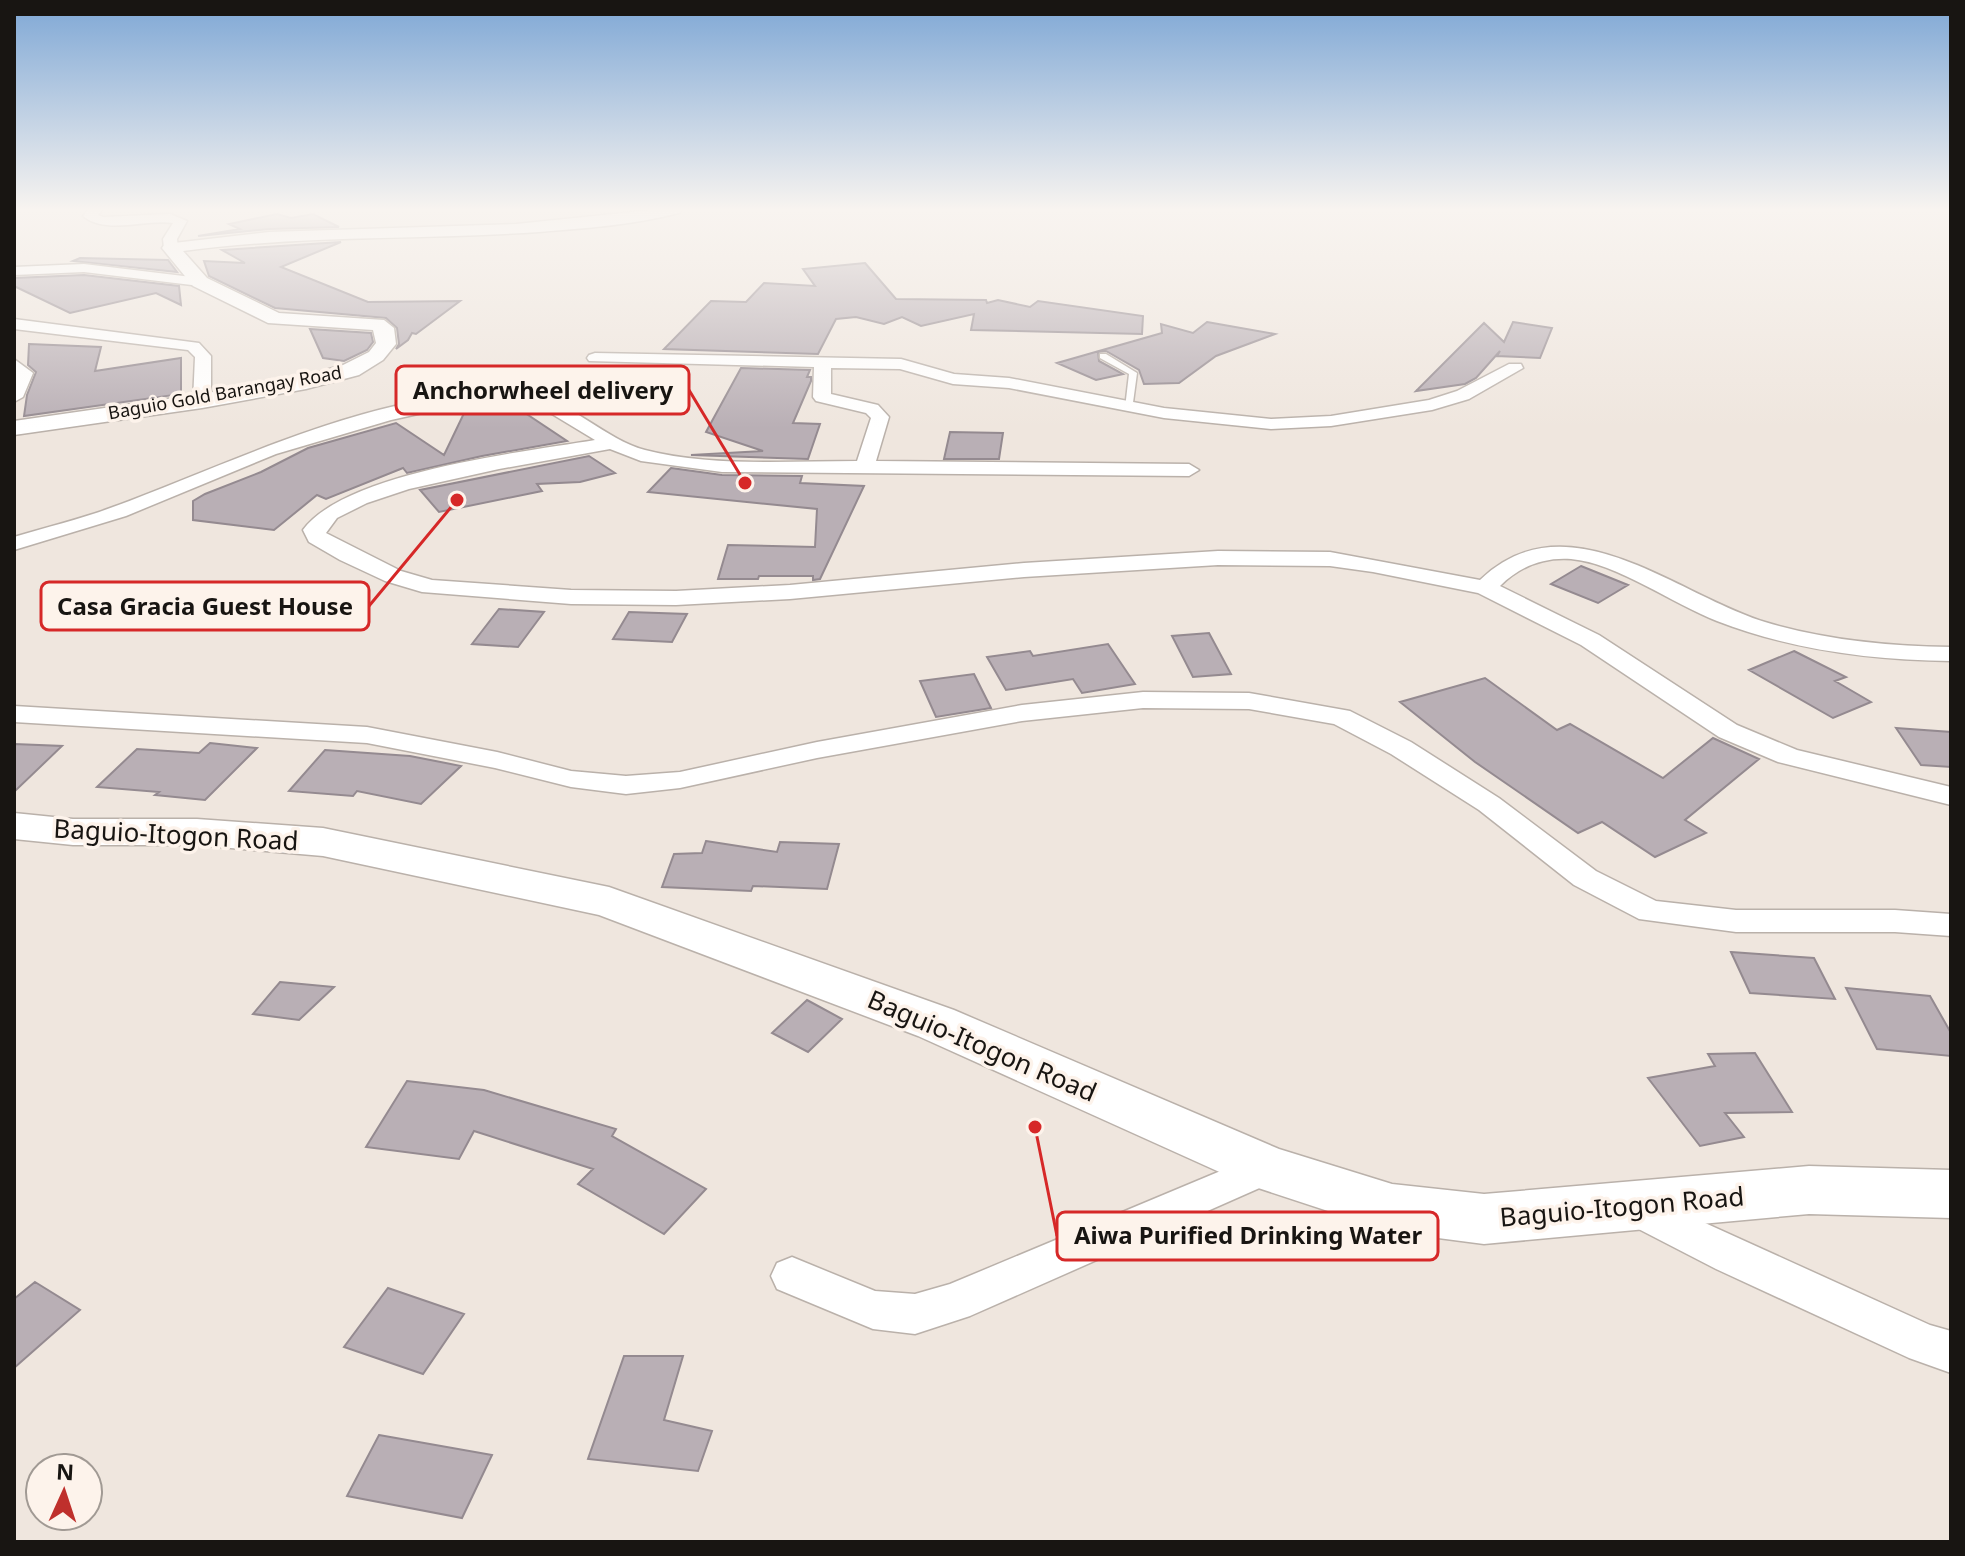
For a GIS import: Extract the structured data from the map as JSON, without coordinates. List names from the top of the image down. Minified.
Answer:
{"streets":{"main road":["Baguio-Itogon Road"],"street":["Baguio Gold Barangay Road"]},"places":["Anchorwheel delivery","Casa Gracia Guest House","Aiwa Purified Drinking Water"],"north":"top"}
